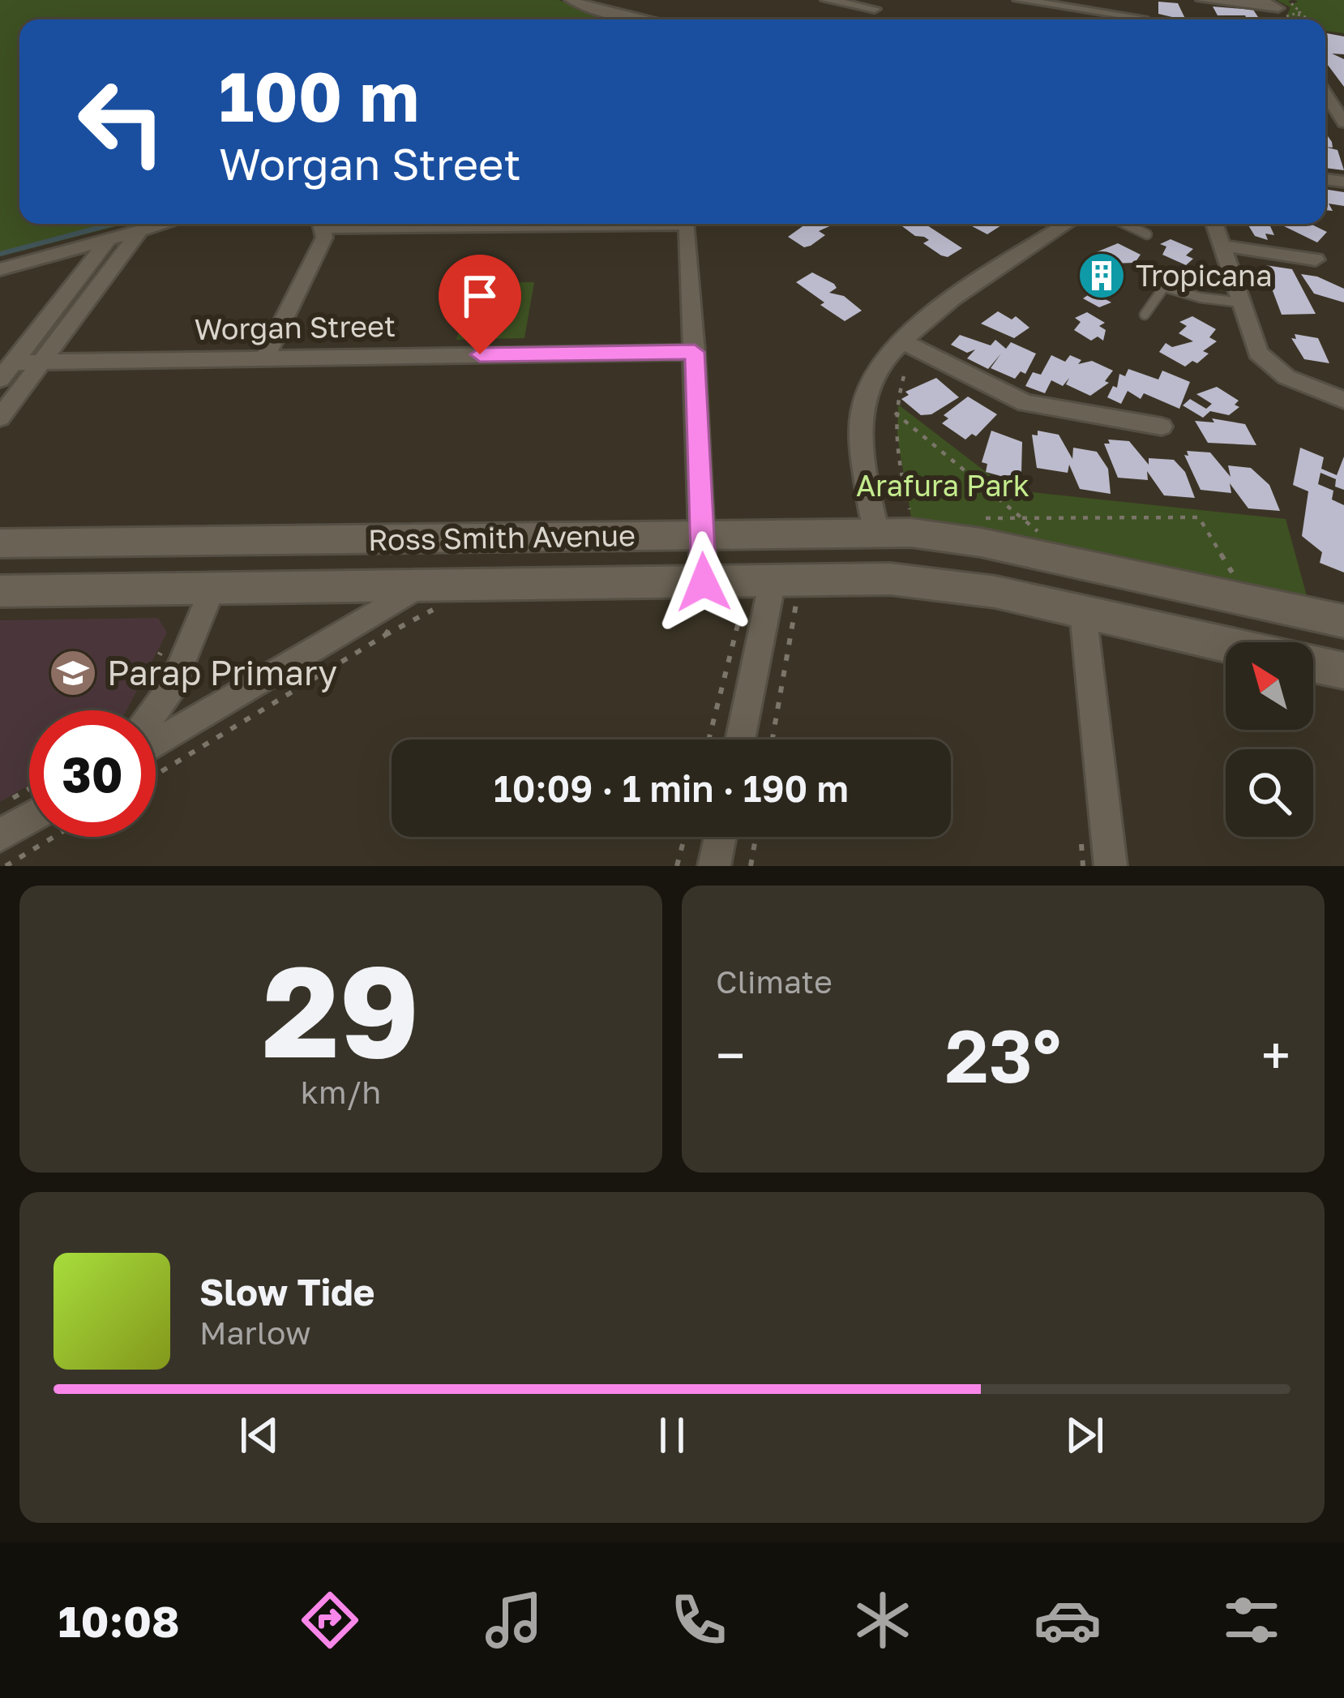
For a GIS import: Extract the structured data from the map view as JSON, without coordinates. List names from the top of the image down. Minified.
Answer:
{"streets":{"street":["Worgan Street","Ross Smith Avenue"]},"parks":["Arafura Park"],"places":{"building":["Tropicana"],"school or university":["Parap Primary"]},"north":"top left","page":{"turn":["100 m","Worgan Street"],"limit":"30","trip":"10:09 · 1 min · 190 m","tile":[["29","km/h"],"Climate"],"heat":["−","23°","+"],"song":["Slow Tide","Marlow"],"tabs":"10:08"}}
